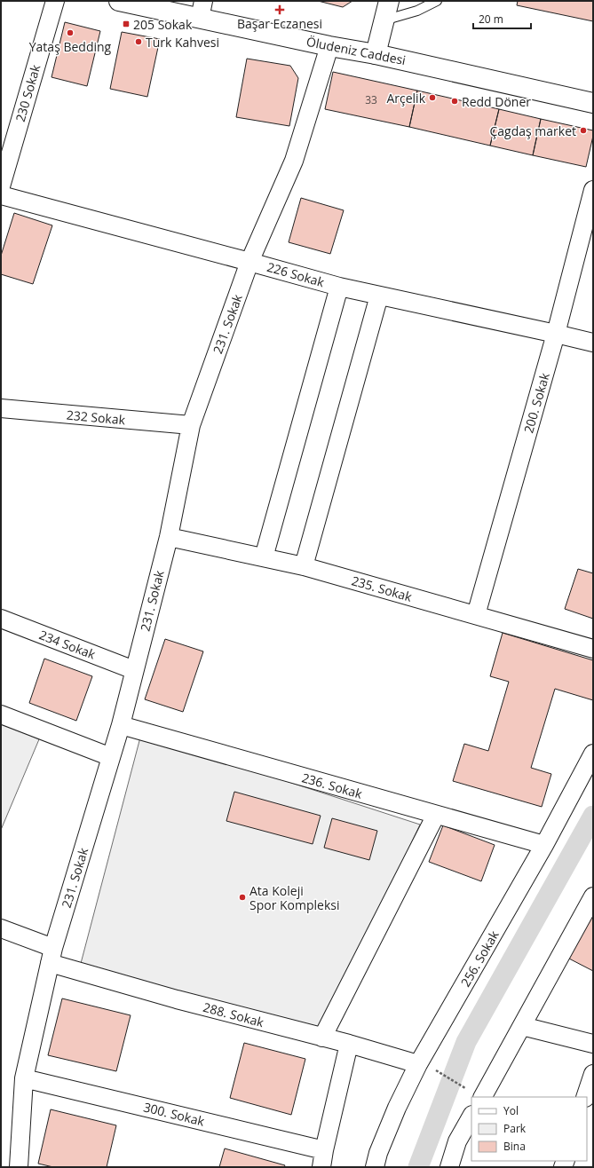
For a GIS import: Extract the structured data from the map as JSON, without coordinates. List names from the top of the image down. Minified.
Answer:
{"streets":{"main road":["Öludeniz Caddesi"],"street":["230 Sokak","226 Sokak","231. Sokak","200. Sokak","232 Sokak","235. Sokak","234 Sokak","236. Sokak","256. Sokak","288. Sokak","300. Sokak"]},"crossings":[["Öludeniz Caddesi","231. Sokak"],["226 Sokak","231. Sokak"],["226 Sokak","200. Sokak"],["231. Sokak","232 Sokak"],["231. Sokak","235. Sokak"],["231. Sokak","234 Sokak"],["231. Sokak","236. Sokak"],["231. Sokak","288. Sokak"],["231. Sokak","300. Sokak"],["200. Sokak","235. Sokak"],["236. Sokak","256. Sokak"],["256. Sokak","288. Sokak"]],"places":{"health":["Başar Eczanesi"],"transit":["205 Sokak"],"other":["Yataş Bedding","Turk Kahvesi","Arçelik","Redd Döner","Çagdaş market","Ata Koleji Spor Kompleksi"]},"house_numbers":["33"],"legend":["Yol","Park","Bina"],"scale_bar":"20 m"}
